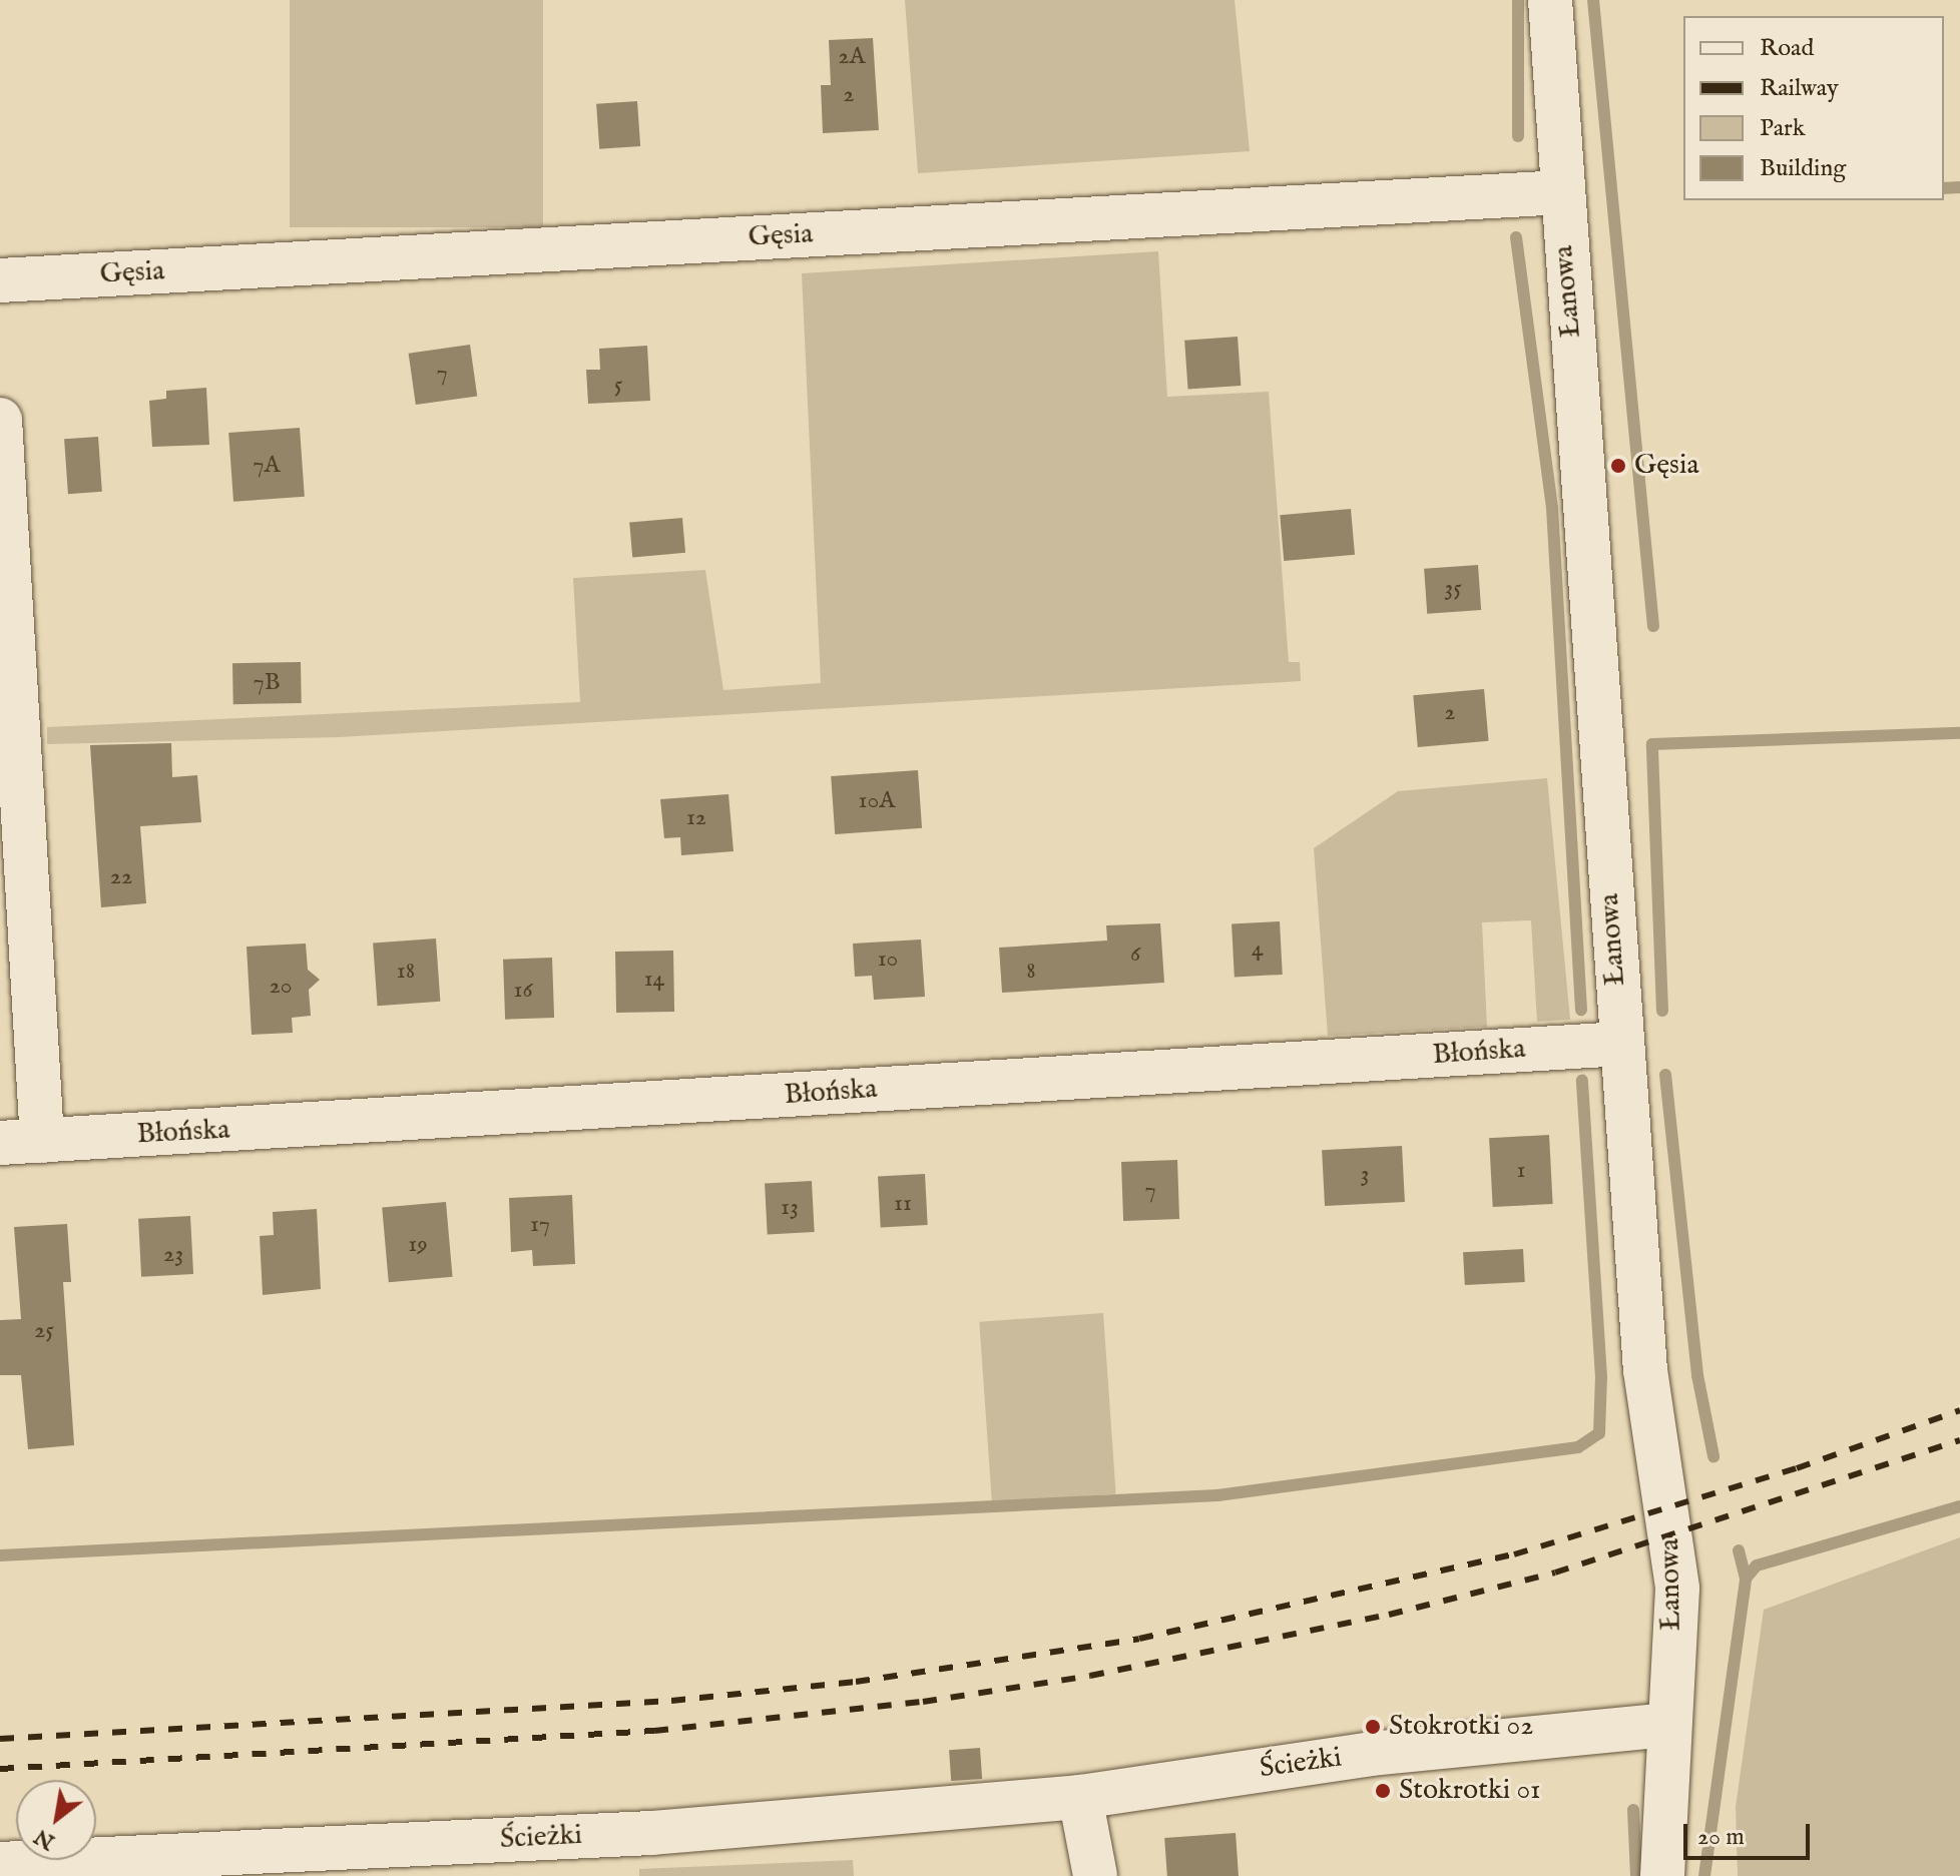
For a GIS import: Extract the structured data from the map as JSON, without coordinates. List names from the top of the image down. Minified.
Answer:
{"streets":{"street":["Gęsia","Łanowa","Błońska","Ścieżki"]},"crossings":[["Gęsia","Łanowa"],["Łanowa","Błońska"],["Łanowa","Ścieżki"]],"places":["Gęsia","Stokrotki 02","Stokrotki 01"],"house_numbers":["2A","2","7","5","7A","35","7B","2","10A","12","22","4","6","10","18","8","14","20","16","1","3","7","11","13","17","19","23","25"],"legend":["Road","Railway","Park","Building"],"scale_bar":"20 m","north":"bottom left"}
